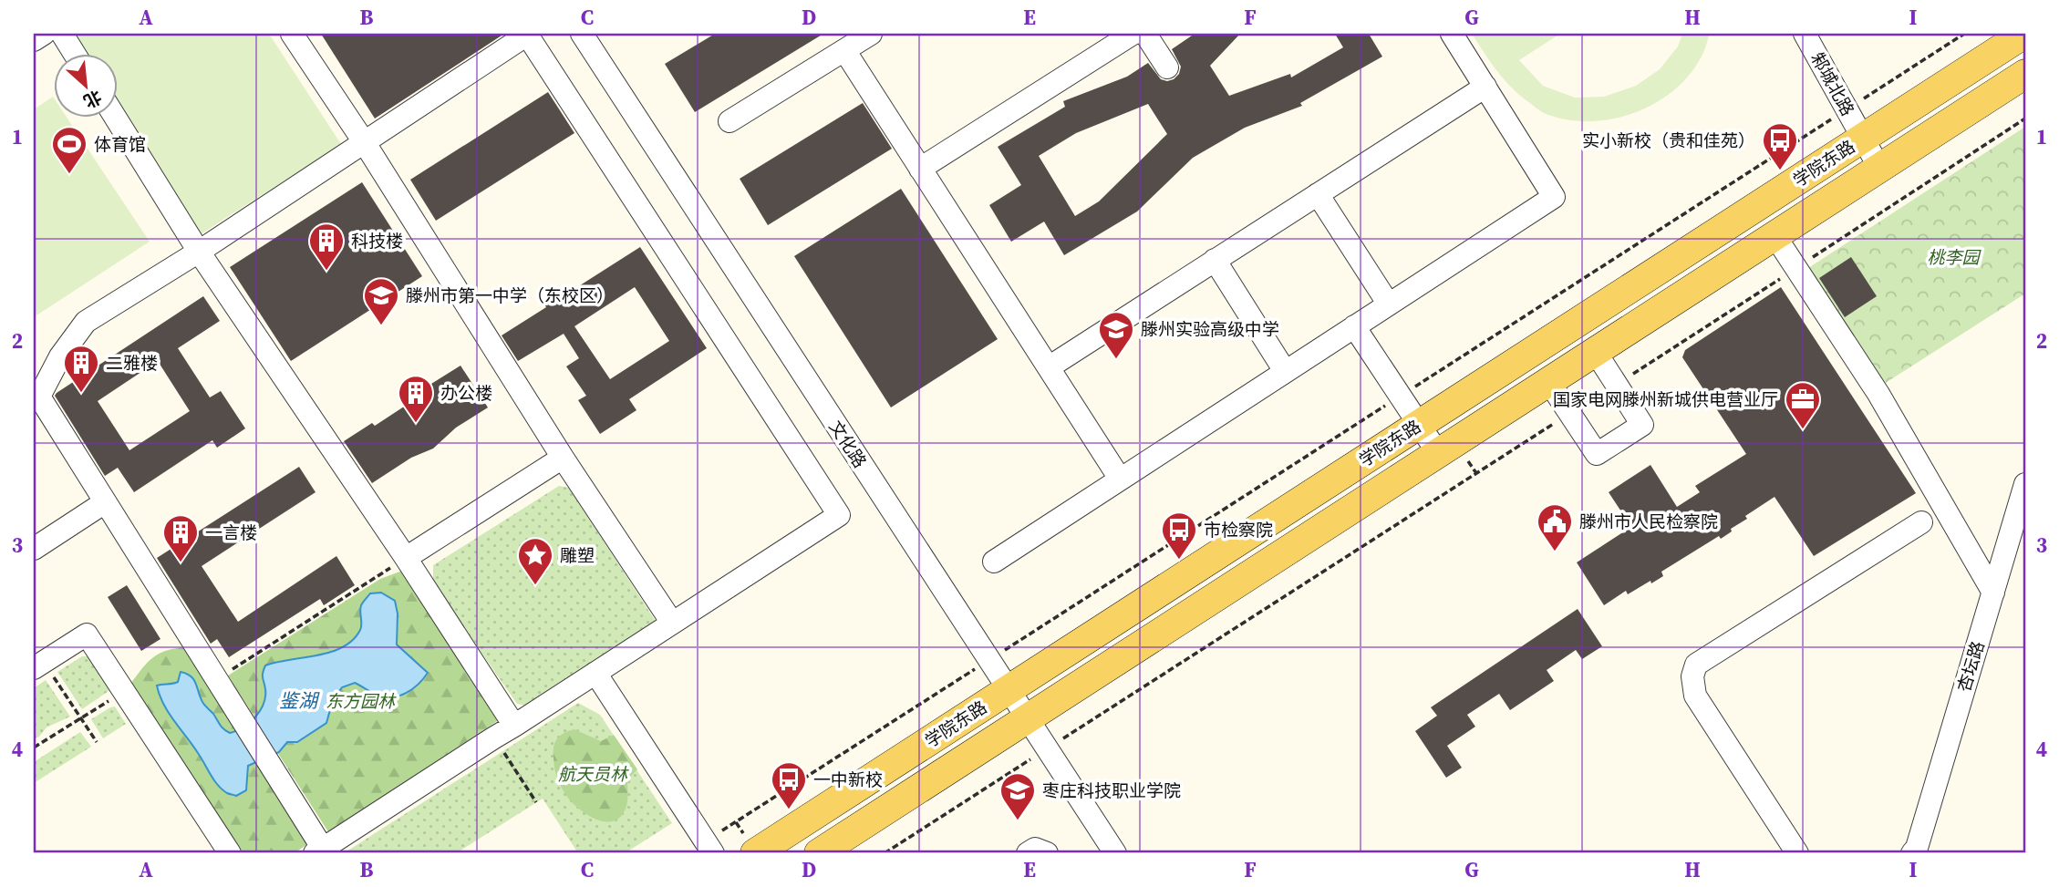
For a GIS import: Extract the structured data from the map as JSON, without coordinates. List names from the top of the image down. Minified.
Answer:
{"streets":{"main road":["学院东路"],"street":["邾城北路","文化路","杏坛路"]},"crossings":[["邾城北路","学院东路"],["学院东路","文化路"]],"water":["鉴湖"],"parks":["桃李园","东方园林","航天员林"],"places":{"bus stop":["实小新校（贵和佳苑）","市检察院","一中新校"],"sports":["体育馆"],"building":["科技楼","二雅楼","办公楼","一言楼"],"school or university":["滕州市第一中学（东校区）","滕州实验高级中学","枣庄科技职业学院"],"office":["国家电网滕州新城供电营业厅"],"public building":["滕州市人民检察院"],"place":["雕塑"]},"north":"bottom right","grid":{"columns":["A","B","C","D","E","F","G","H","I"],"rows":["1","2","3","4"]}}
